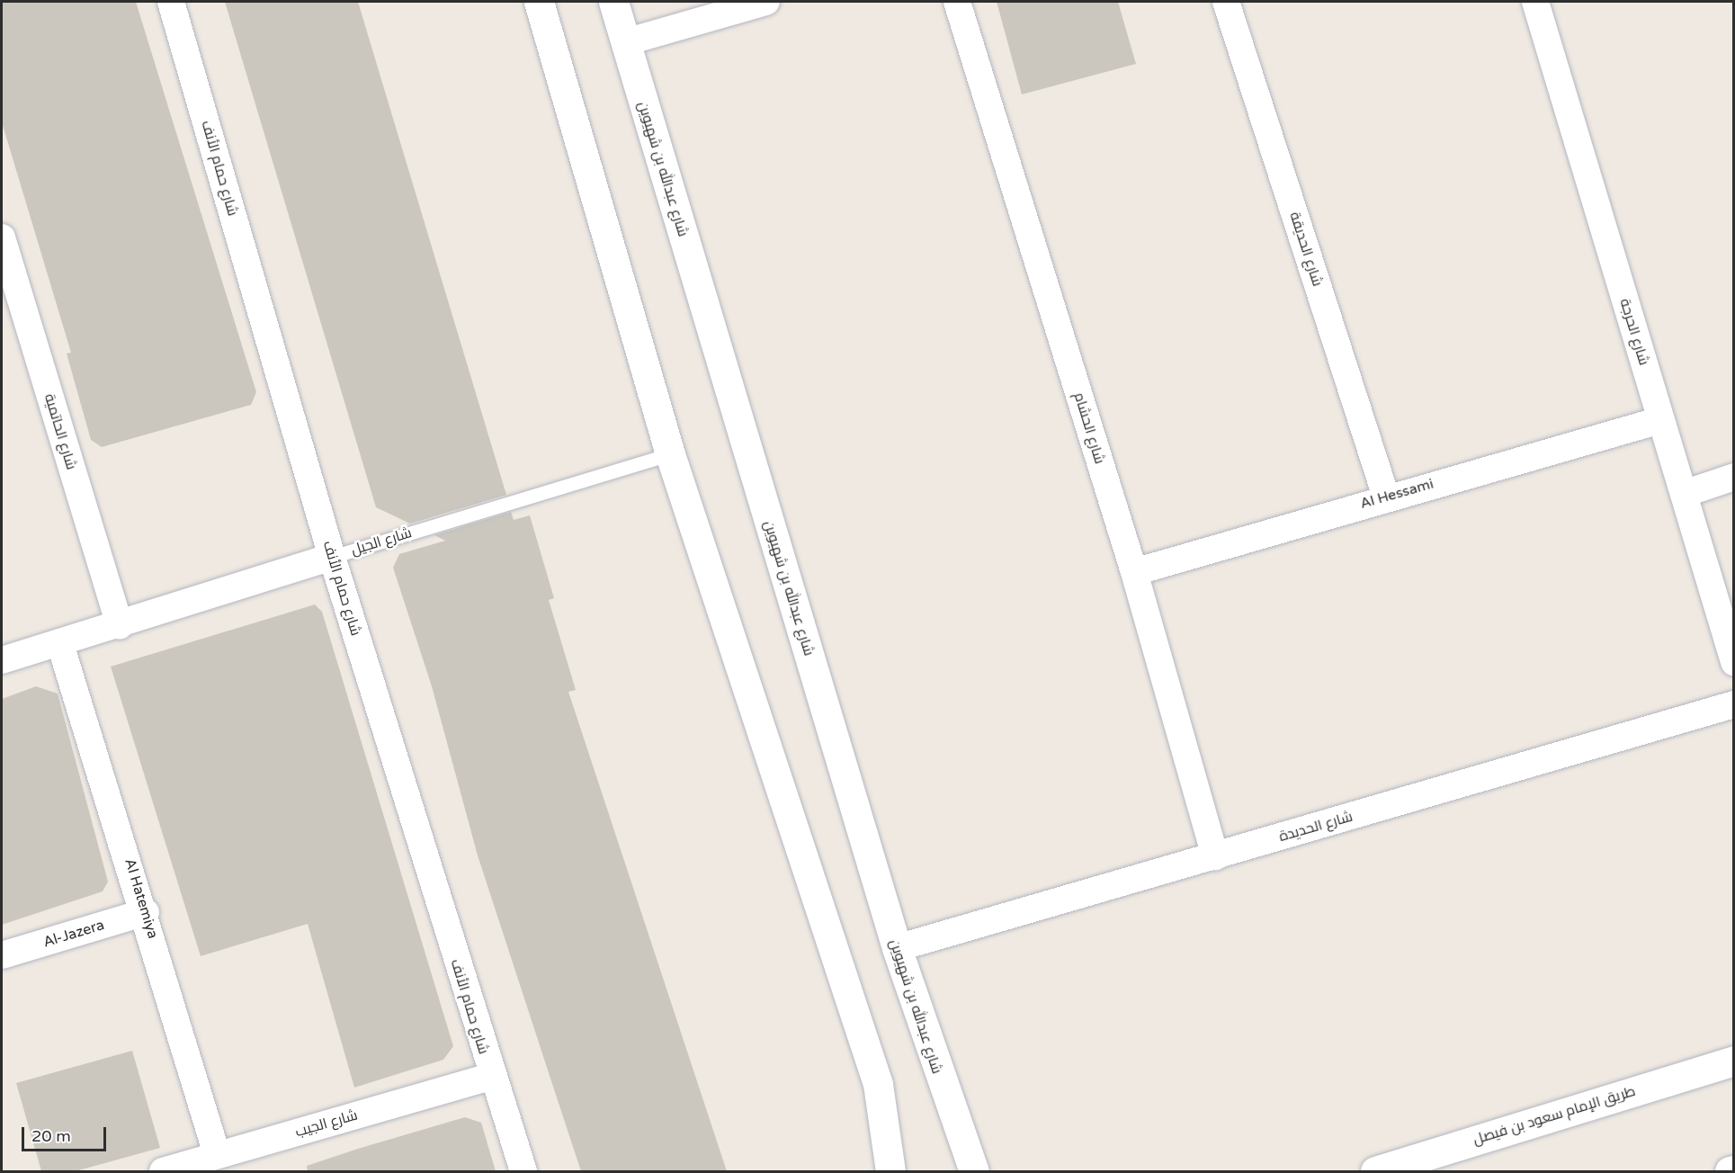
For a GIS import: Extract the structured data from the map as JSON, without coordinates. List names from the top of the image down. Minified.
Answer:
{"streets":{"street":["شارع حمام الأنف","شارع عبدالله بن شهيوين","شارع الحديقة","شارع الحرجة","شارع الحشام","شارع الحاتمية","Al Hessami","شارع الجيل","شارع الحديدة","Al Hatemiya","Al-Jazera","طريق الإمام سعود بن فيصل","شارع الجيب"]},"crossings":[["شارع حمام الأنف","شارع الجيل"],["شارع حمام الأنف","شارع الجيب"],["شارع عبدالله بن شهيوين","شارع الحديدة"],["شارع الحديقة","Al Hessami"],["شارع الحرجة","Al Hessami"],["شارع الحشام","Al Hessami"],["شارع الحشام","شارع الحديدة"],["شارع الحاتمية","شارع الجيل"],["شارع الجيل","Al Hatemiya"],["Al Hatemiya","Al-Jazera"],["Al Hatemiya","شارع الجيب"]],"scale_bar":"20 m"}
